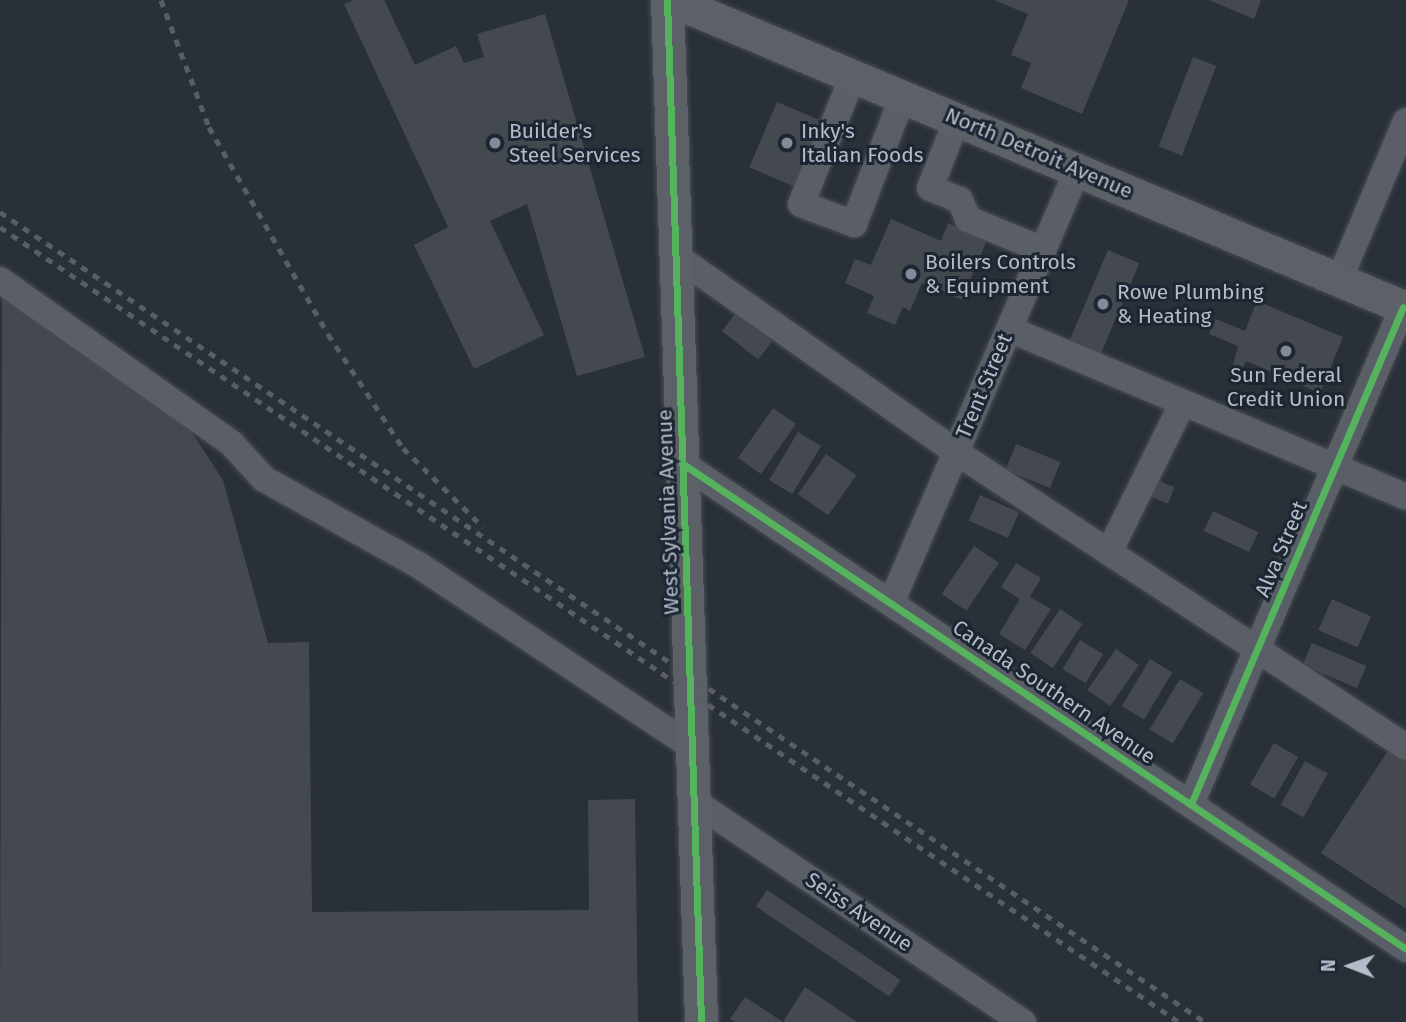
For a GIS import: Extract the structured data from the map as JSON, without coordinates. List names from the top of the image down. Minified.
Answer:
{"streets":{"main road":["North Detroit Avenue","West Sylvania Avenue"],"street":["Trent Street","Alva Street","Canada Southern Avenue","Seiss Avenue"]},"crossings":[["North Detroit Avenue","Trent Street"],["North Detroit Avenue","West Sylvania Avenue"],["North Detroit Avenue","Alva Street"],["Trent Street","Canada Southern Avenue"],["West Sylvania Avenue","Canada Southern Avenue"],["West Sylvania Avenue","Seiss Avenue"],["Alva Street","Canada Southern Avenue"]],"places":["Builder's Steel Services","Inky's Italian Foods","Boilers Controls & Equipment","Rowe Plumbing & Heating","Sun Federal Credit Union"],"north":"left"}
